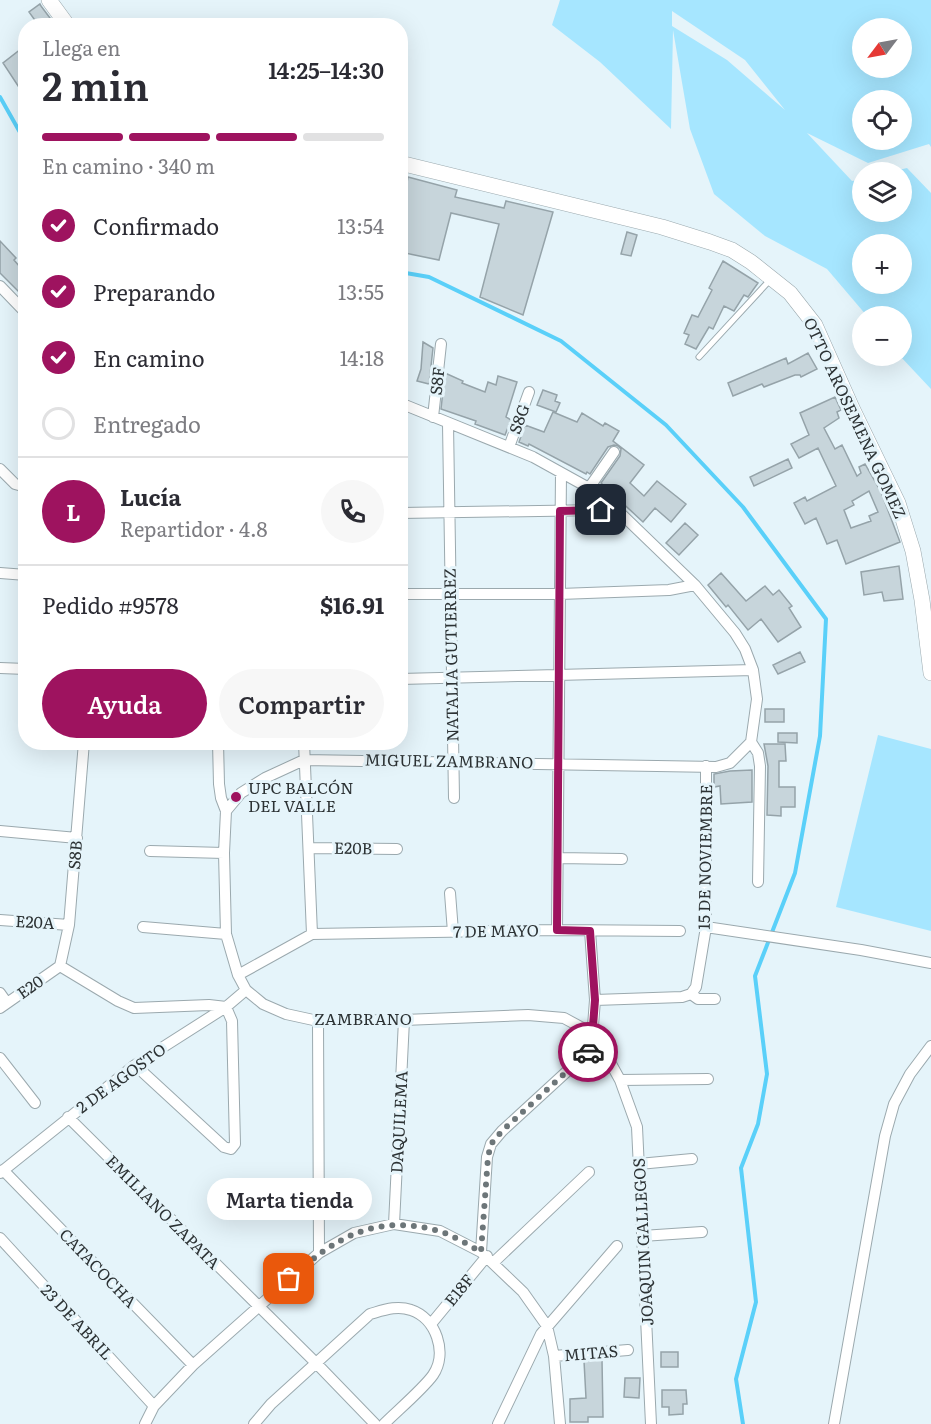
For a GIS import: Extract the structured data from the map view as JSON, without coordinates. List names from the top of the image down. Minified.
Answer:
{"streets":{"street":["S8F","OTTO AROSEMENA GOMEZ","S8G","NATALIA GUTIERREZ","MIGUEL ZAMBRANO","E20B","S8B","15 DE NOVIEMBRE","E20A","7 DE MAYO","E20","ZAMBRANO","2 DE AGOSTO","DAQUILEMA","EMILIANO ZAPATA","JOAQUIN GALLEGOS","CATACOCHA","E18F","23 DE ABRIL","MITAS"]},"crossings":[["NATALIA GUTIERREZ","MIGUEL ZAMBRANO"],["MIGUEL ZAMBRANO","15 DE NOVIEMBRE"],["MIGUEL ZAMBRANO","ZAMBRANO"],["S8B","E20A"],["S8B","E20"],["ZAMBRANO","2 DE AGOSTO"],["ZAMBRANO","DAQUILEMA"],["ZAMBRANO","JOAQUIN GALLEGOS"],["2 DE AGOSTO","EMILIANO ZAPATA"],["2 DE AGOSTO","CATACOCHA"]],"places":["UPC BALCÓN DEL VALLE","Marta tienda"],"north":"bottom left","page":{"map_buttons":["+","−"],"heading":["2 min","Llega en","14:25–14:30"],"panel":["Lucía","Repartidor · 4.8","Pedido #9578","$16.91"],"bar":"En camino · 340 m","list":[["Confirmado","13:54"],["Preparando","13:55"],["En camino","14:18"],"Entregado"],"round":"L","buttons":["Ayuda","Compartir"],"bubble":"Marta tienda"}}
